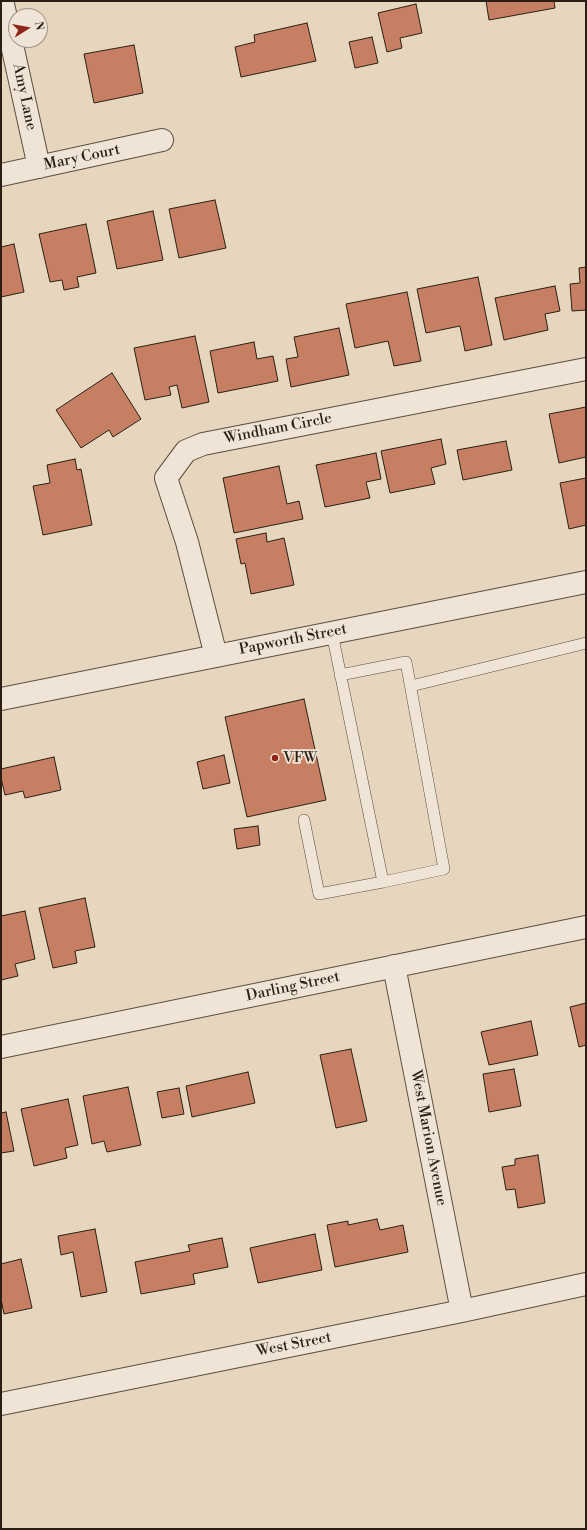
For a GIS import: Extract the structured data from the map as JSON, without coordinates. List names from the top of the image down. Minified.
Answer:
{"streets":{"street":["Amy Lane","Mary Court","Windham Circle","Papworth Street","Darling Street","West Marion Avenue","West Street"]},"crossings":[["Amy Lane","Mary Court"],["Windham Circle","Papworth Street"],["Darling Street","West Marion Avenue"],["West Marion Avenue","West Street"]],"places":["VFW"],"north":"right"}
